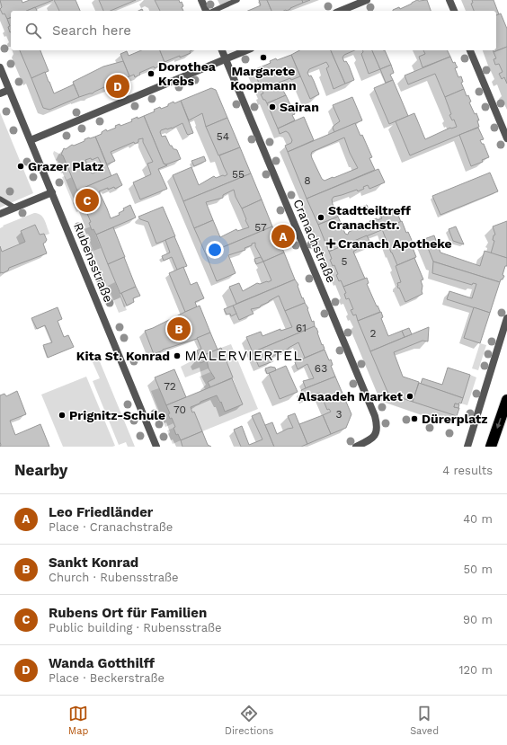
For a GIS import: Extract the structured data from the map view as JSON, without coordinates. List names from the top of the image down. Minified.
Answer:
{"streets":{"street":["Cranachstraße","Rubensstraße"]},"districts":["MALERVIERTEL"],"places":{"other":["Margarete Koopmann","Dorothea Krebs","Sairan","Grazer Platz","Stadtteiltreff Cranachstr.","Kita St. Konrad","Alsaadeh Market","Prignitz-Schule","Dürerplatz"],"health":["Cranach Apotheke"]},"house_numbers":["54","55","8","57","5","61","2","63","72","70","3"],"page":{"search":"Search here","pins":["D","C","A","B"],"heading":["Nearby","4 results"],"list":[{"mark":"A","name":"Leo Friedländer","note":"Place · Cranachstraße","value":"40 m"},{"mark":"B","name":"Sankt Konrad","note":"Church · Rubensstraße","value":"50 m"},{"mark":"C","name":"Rubens Ort für Familien","note":"Public building · Rubensstraße","value":"90 m"},{"mark":"D","name":"Wanda Gotthilff","note":"Place · Beckerstraße","value":"120 m"}],"nav":["Map","Directions","Saved"]}}
